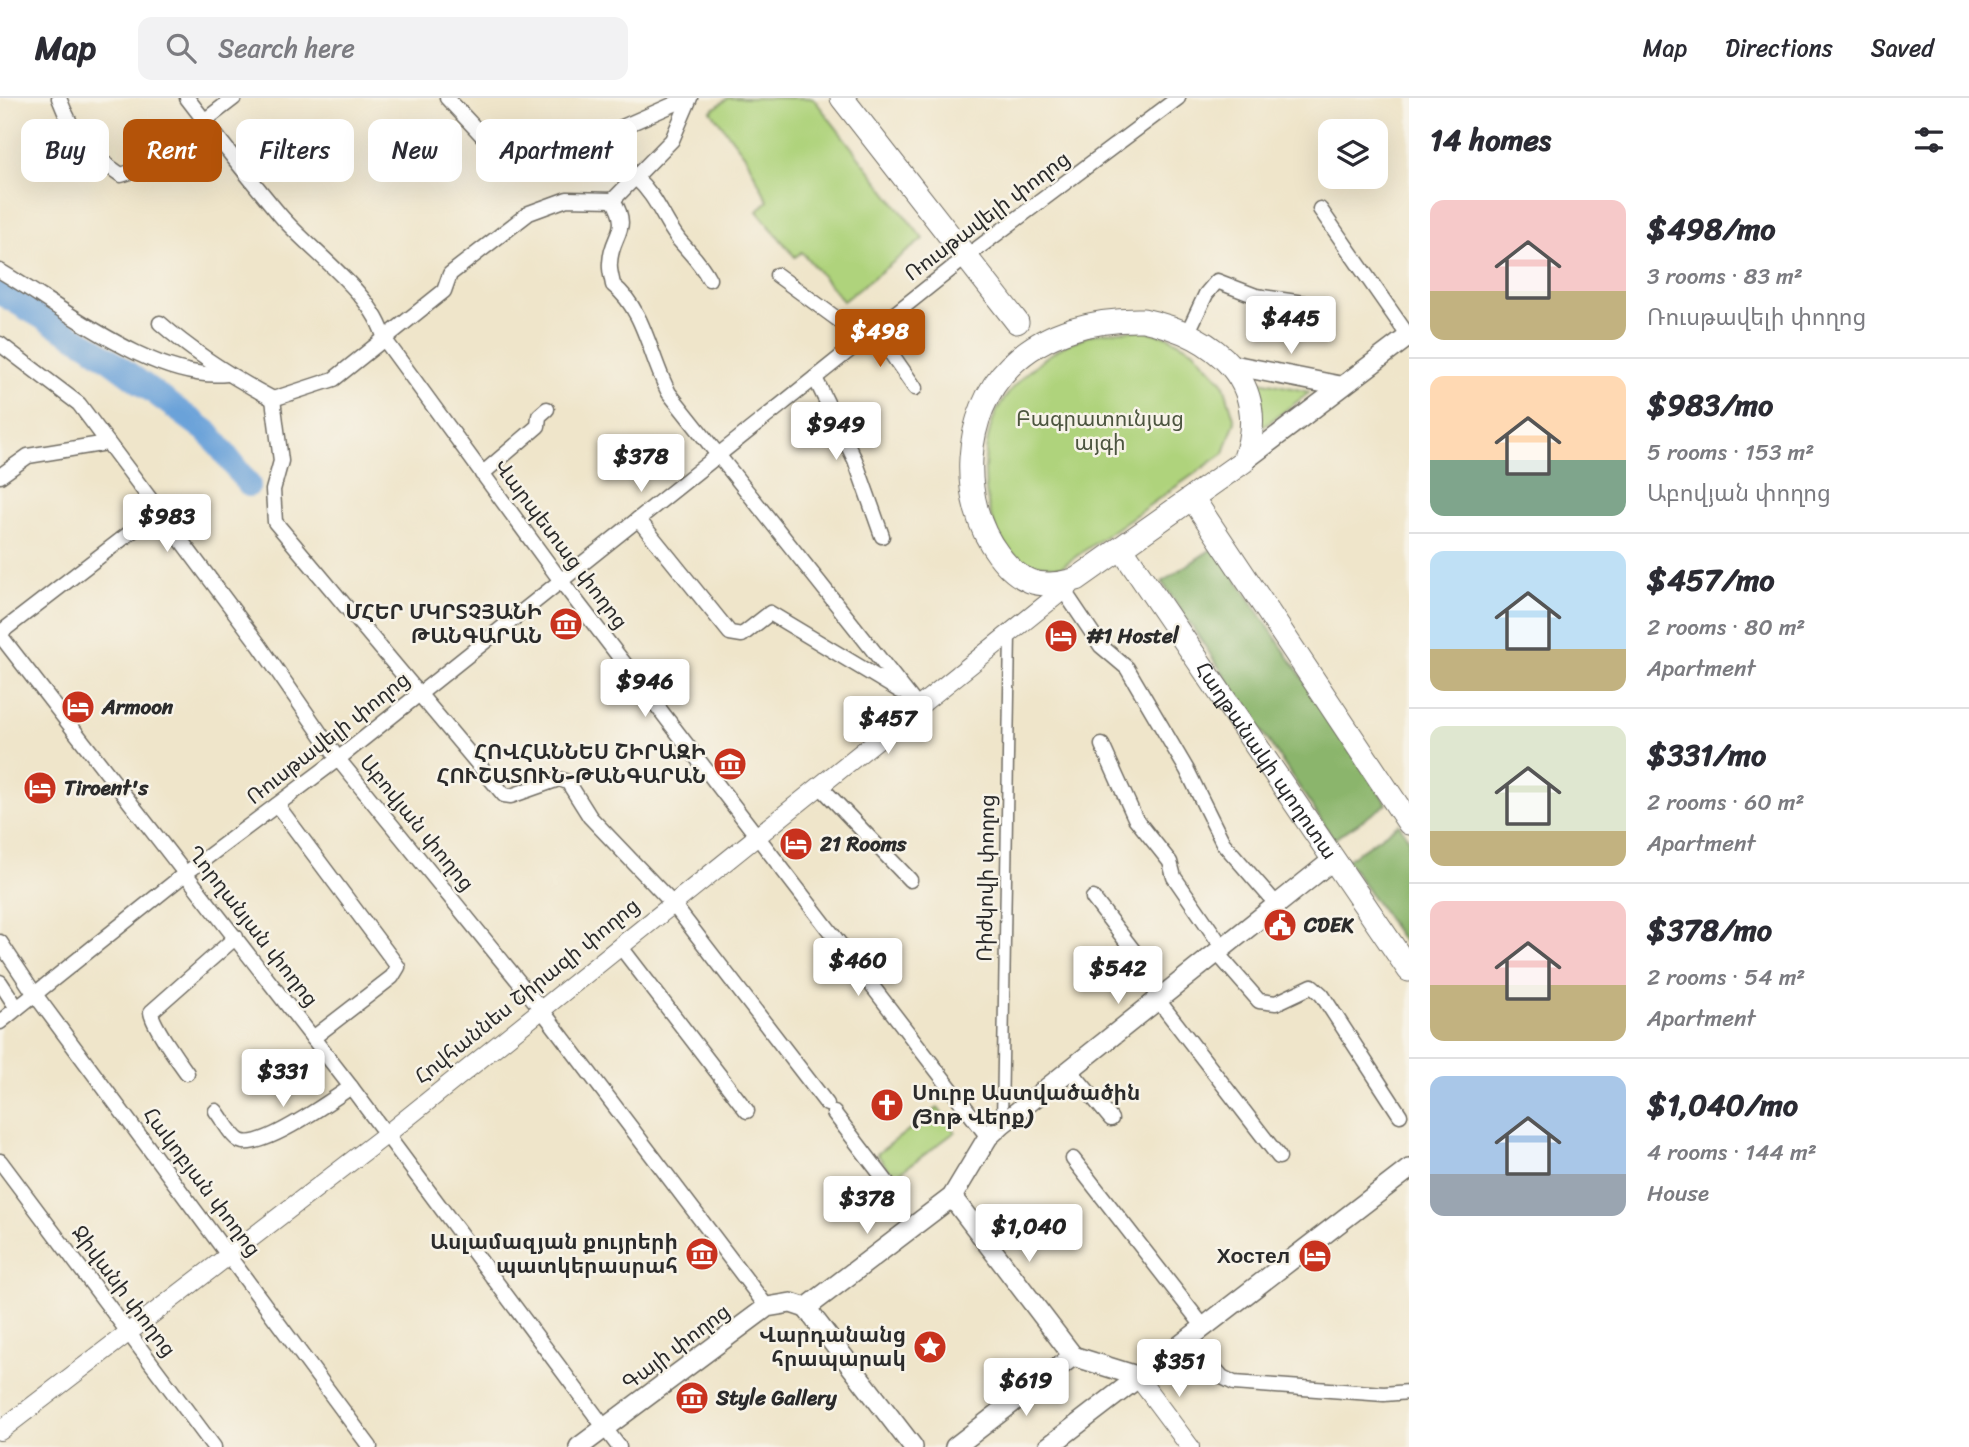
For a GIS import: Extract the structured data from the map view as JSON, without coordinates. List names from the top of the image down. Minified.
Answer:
{"streets":{"highway":["Հաղթանակի պողոտա"],"main road":["Գայի փողոց"],"street":["Ռուսթավելի փողոց","Վարպետաց փողոց","Աբովյան փողոց","Ռիժկովի փողոց","Ղորղանյան փողոց","Հովհաննես Շիրազի փողոց","Հակոբյան փողոց","Ջիվանի փողոց"]},"crossings":[["Ռուսթավելի փողոց","Վարպետաց փողոց"],["Ռուսթավելի փողոց","Աբովյան փողոց"],["Ռուսթավելի փողոց","Ղորղանյան փողոց"],["Ռուսթավելի փողոց","Հակոբյան փողոց"],["Վարպետաց փողոց","Ռիժկովի փողոց"],["Վարպետաց փողոց","Հովհաննես Շիրազի փողոց"],["Աբովյան փողոց","Հովհաննես Շիրազի փողոց"],["Աբովյան փողոց","Գայի փողոց"],["Ռիժկովի փողոց","Հովհաննես Շիրազի փողոց"],["Ղորղանյան փողոց","Հովհաննես Շիրազի փողոց"],["Ղորղանյան փողոց","Գայի փողոց"],["Հովհաննես Շիրազի փողոց","Հակոբյան փողոց"],["Հովհաննես Շիրազի փողոց","Ջիվանի փողոց"]],"parks":["Բագրատունյաց այգի"],"places":{"museum":["ՄՀԵՐ ՄԿՐՏՉՅԱՆԻ ԹԱՆԳԱՐԱՆ","ՀՈՎՀԱՆՆԵՍ ՇԻՐԱԶԻ ՀՈՒՇԱՏՈՒՆ-ԹԱՆԳԱՐԱՆ","Ասլամազյան քույրերի պատկերասրահ","Style Gallery"],"hotel":["#1 Hostel","Armoon","Tiroent's","21 Rooms","Хостел"],"public building":["CDEK"],"church":["Սուրբ Աստվածածին (Յոթ Վերք)"],"place":["Վարդանանց հրապարակ"]},"page":{"header":"Map","search":"Search here","nav":["Map","Directions","Saved"],"heading":"14 homes","chip":["Buy","Rent","Filters","New","Apartment"],"list":[{"name":"$498/mo","note":"3 rooms · 83 m² · Ռուսթավելի փողոց"},{"name":"$983/mo","note":"5 rooms · 153 m² · Աբովյան փողոց"},{"name":"$457/mo","note":"2 rooms · 80 m² · Apartment"},{"name":"$331/mo","note":"2 rooms · 60 m² · Apartment"},{"name":"$378/mo","note":"2 rooms · 54 m² · Apartment"},{"name":"$1,040/mo","note":"4 rooms · 144 m² · House"}],"price":["$445","$498","$949","$378","$983","$946","$457","$460","$542","$331","$378","$1,040","$351","$619"]}}
